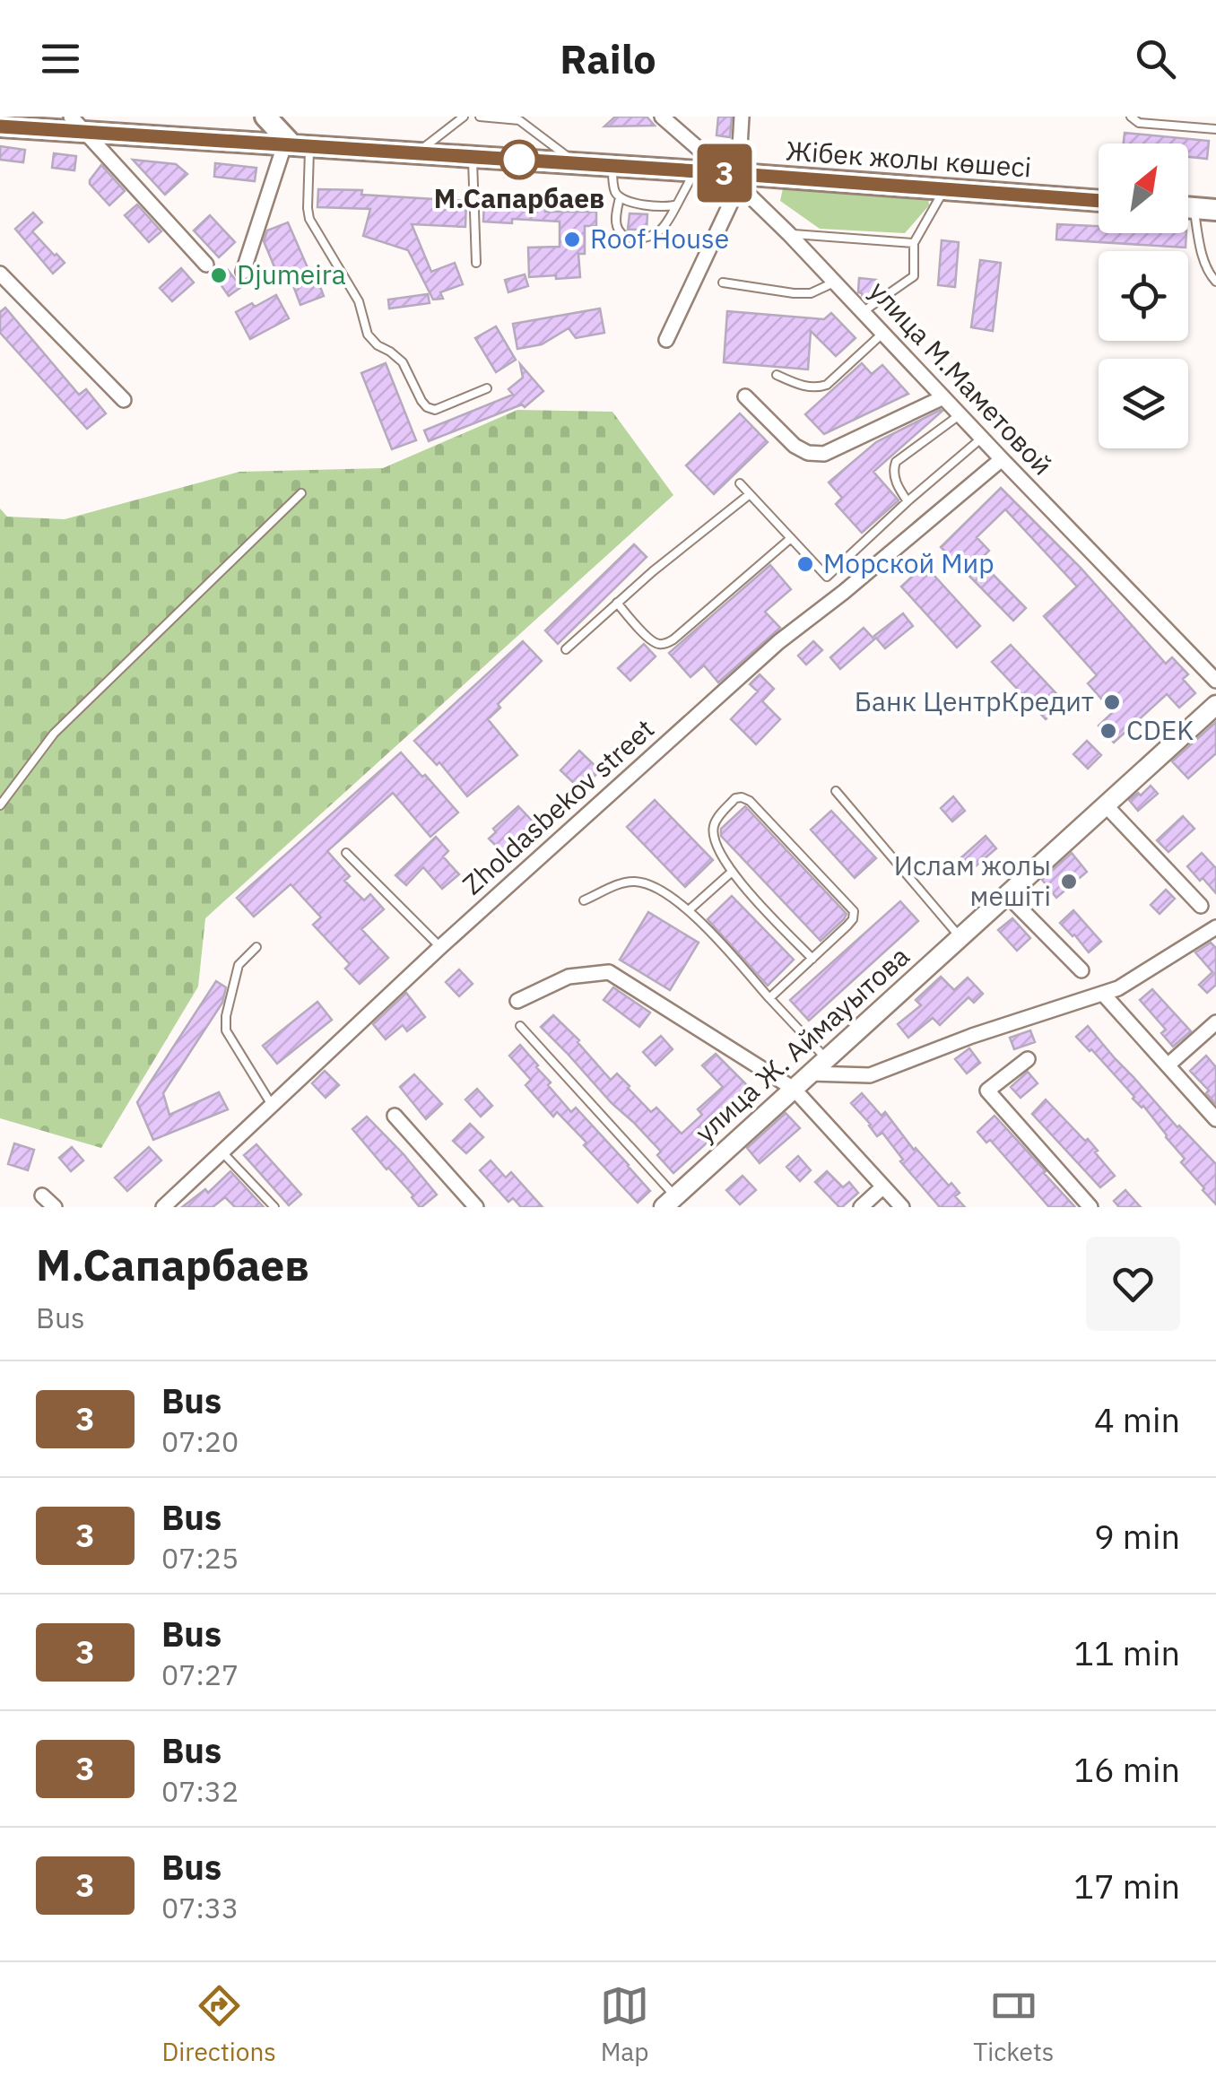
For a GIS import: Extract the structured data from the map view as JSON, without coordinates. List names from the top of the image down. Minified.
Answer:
{"streets":{"main road":["Жібек жолы көшесі"],"street":["улица М.Маметовой","Zholdasbekov street","улица Ж. Аймауытова"]},"crossings":[["Жібек жолы көшесі","улица М.Маметовой"],["улица М.Маметовой","Zholdasbekov street"]],"places":["М.Сапарбаев","Roof House","Djumeira","Морской Мир","Банк ЦентрКредит","CDEK","Ислам жолы мешіті"],"lines":["bus line 3"],"north":"top right","page":{"header":"Railo","on_map":"3","heading":["М.Сапарбаев","Bus"],"list":[{"mark":"3","name":"Bus","note":"07:20","value":"4 min"},{"mark":"3","name":"Bus","note":"07:25","value":"9 min"},{"mark":"3","name":"Bus","note":"07:27","value":"11 min"},{"mark":"3","name":"Bus","note":"07:32","value":"16 min"},{"mark":"3","name":"Bus","note":"07:33","value":"17 min"}],"tabs":["Directions","Map","Tickets"]}}
